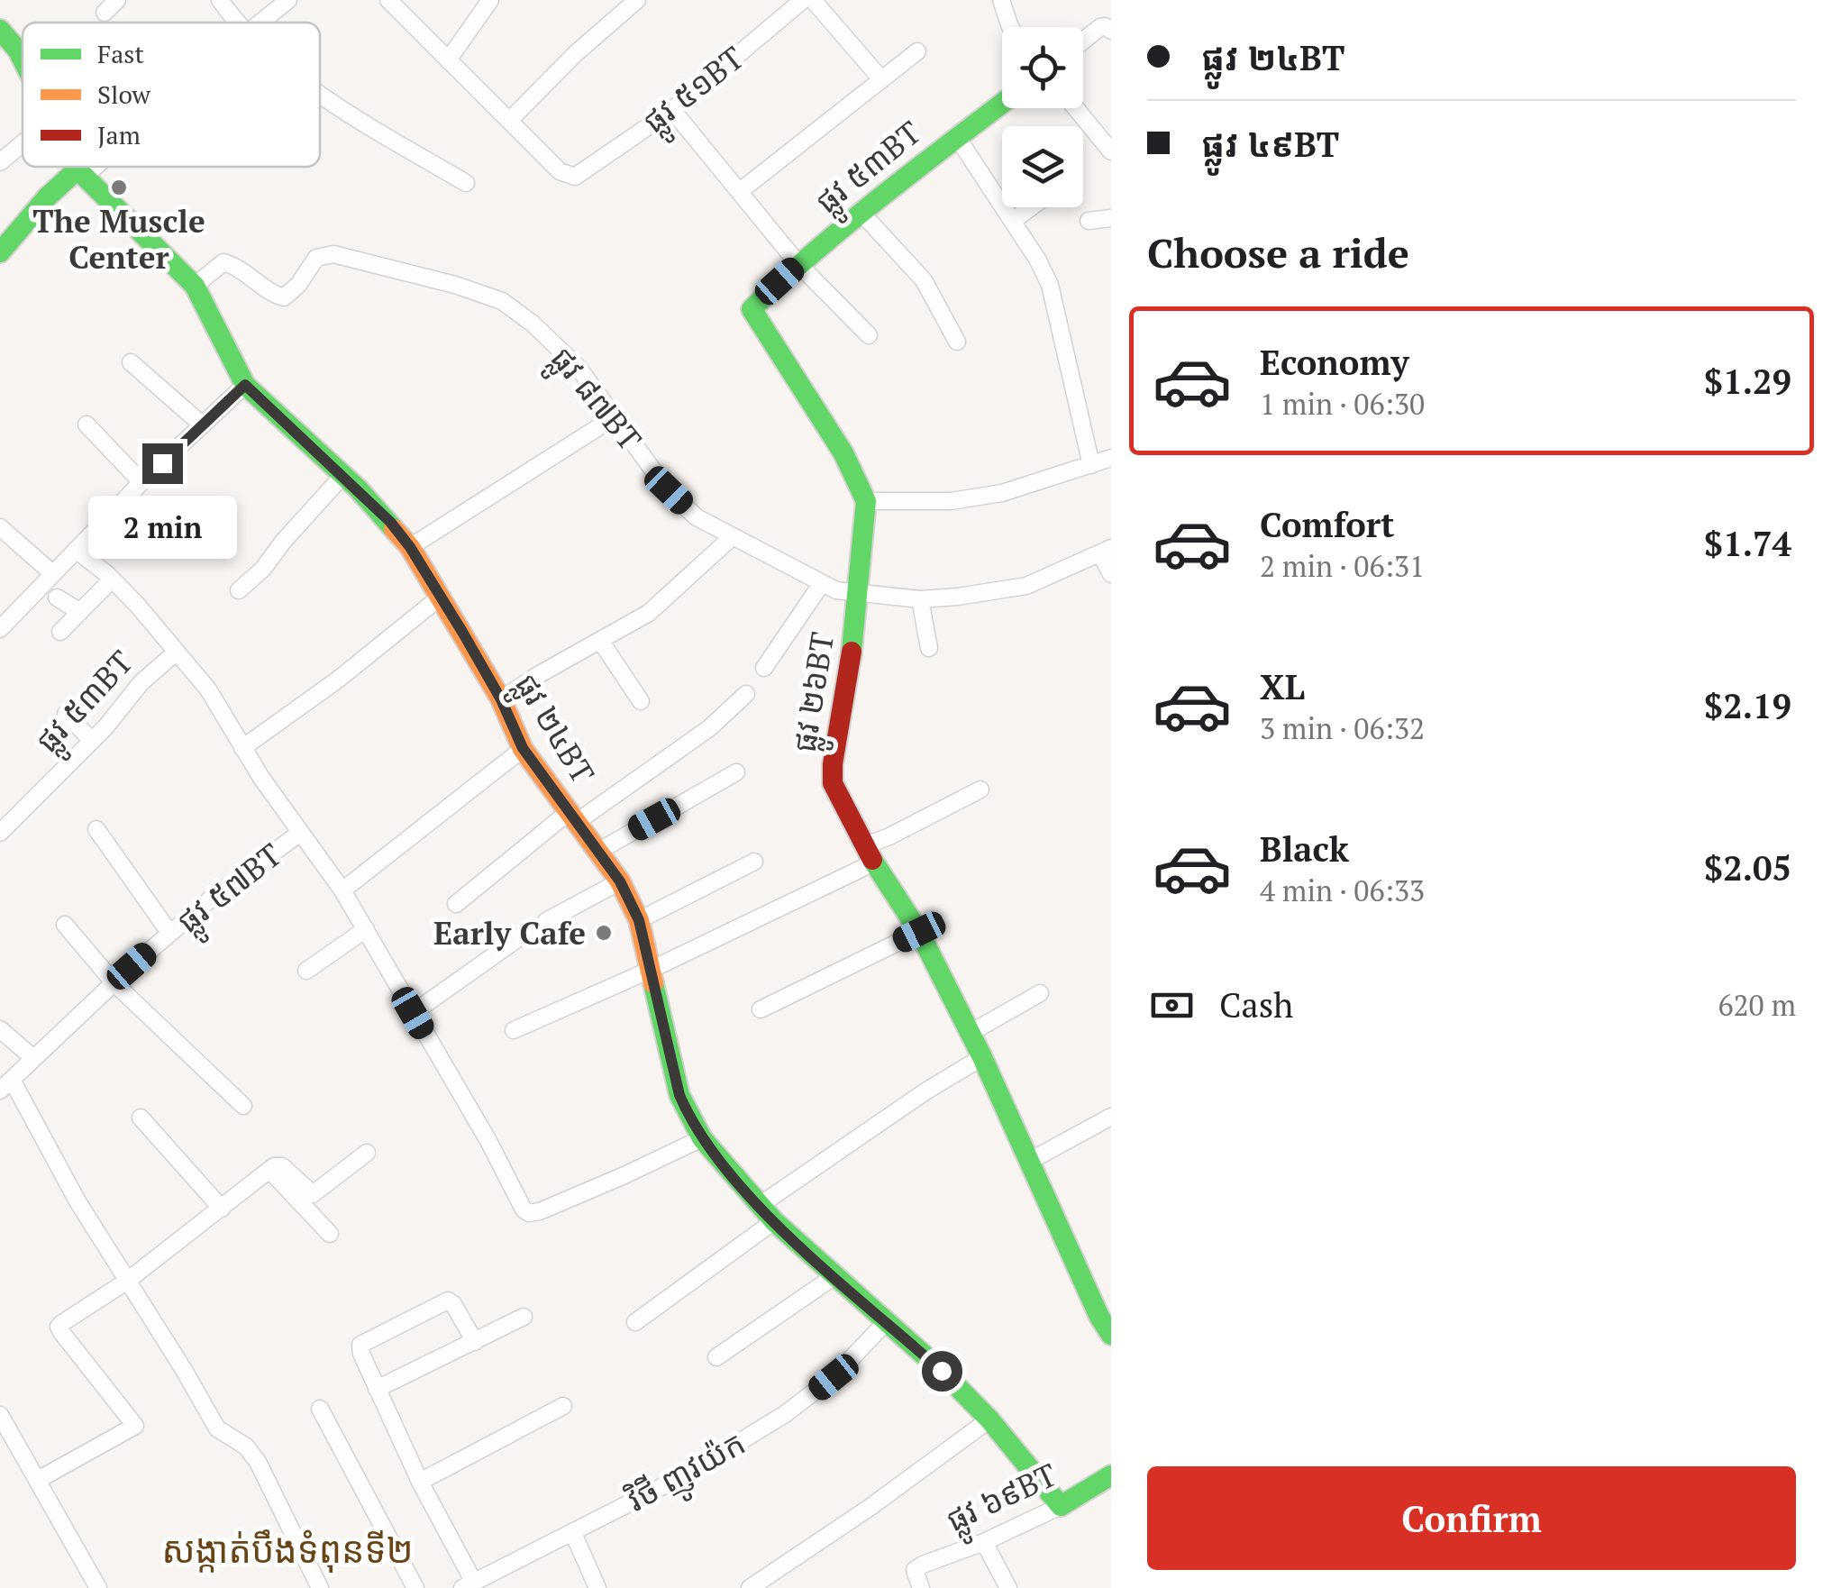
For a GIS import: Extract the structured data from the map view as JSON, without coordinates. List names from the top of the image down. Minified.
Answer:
{"streets":{"street":["ផ្លូវ ៥១BT","ផ្លូវ ៥៣BT","ផ្លូវ ៨៧BT","ផ្លូវ ២៦BT","ផ្លូវ ២៤BT","ផ្លូវ ៥៧BT","វិថី ញូវយ៉ក","ផ្លូវ ៦៩BT"]},"crossings":[["ផ្លូវ ៥៣BT","ផ្លូវ ២៦BT"],["ផ្លូវ ៨៧BT","ផ្លូវ ២៦BT"],["ផ្លូវ ៨៧BT","ផ្លូវ ២៤BT"],["ផ្លូវ ២៤BT","វិថី ញូវយ៉ក"],["ផ្លូវ ២៤BT","ផ្លូវ ៦៩BT"]],"districts":["សង្កាត់បឹងទំពុនទី២"],"places":["The Muscle Center","Early Cafe"],"legend":["Fast","Slow","Jam"],"page":{"banner":["ផ្លូវ ២៤BT","ផ្លូវ ៤៩BT"],"heading":"Choose a ride","list":[{"name":"Economy","note":"1 min · 06:30","value":"$1.29"},{"name":"Comfort","note":"2 min · 06:31","value":"$1.74"},{"name":"XL","note":"3 min · 06:32","value":"$2.19"},{"name":"Black","note":"4 min · 06:33","value":"$2.05"}],"bubble":"2 min","pay":["Cash","620 m"],"buttons":"Confirm"}}
